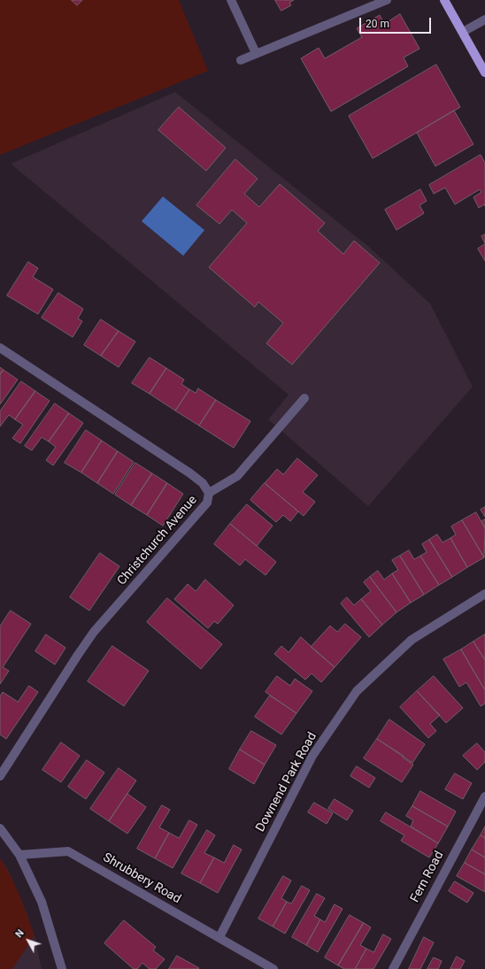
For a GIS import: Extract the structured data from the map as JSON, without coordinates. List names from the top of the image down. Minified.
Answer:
{"streets":{"street":["Christchurch Avenue","Downend Park Road","Fern Road","Shrubbery Road"]},"crossings":[["Downend Park Road","Shrubbery Road"]],"scale_bar":"20 m","north":"top left"}
